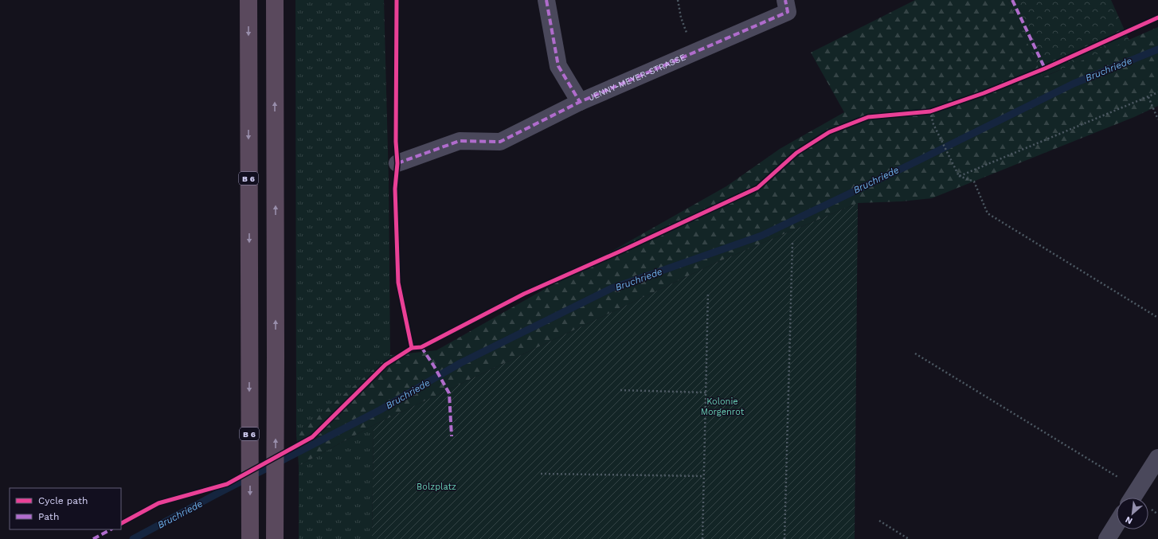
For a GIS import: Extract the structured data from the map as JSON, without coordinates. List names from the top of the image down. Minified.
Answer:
{"streets":{"highway":["B 6"],"street":["JENNY-MEYER-STRASSE"]},"water":["Bruchriede"],"parks":["Kolonie Morgenrot","Bolzplatz"],"legend":["Cycle path","Path"],"north":"bottom left"}
